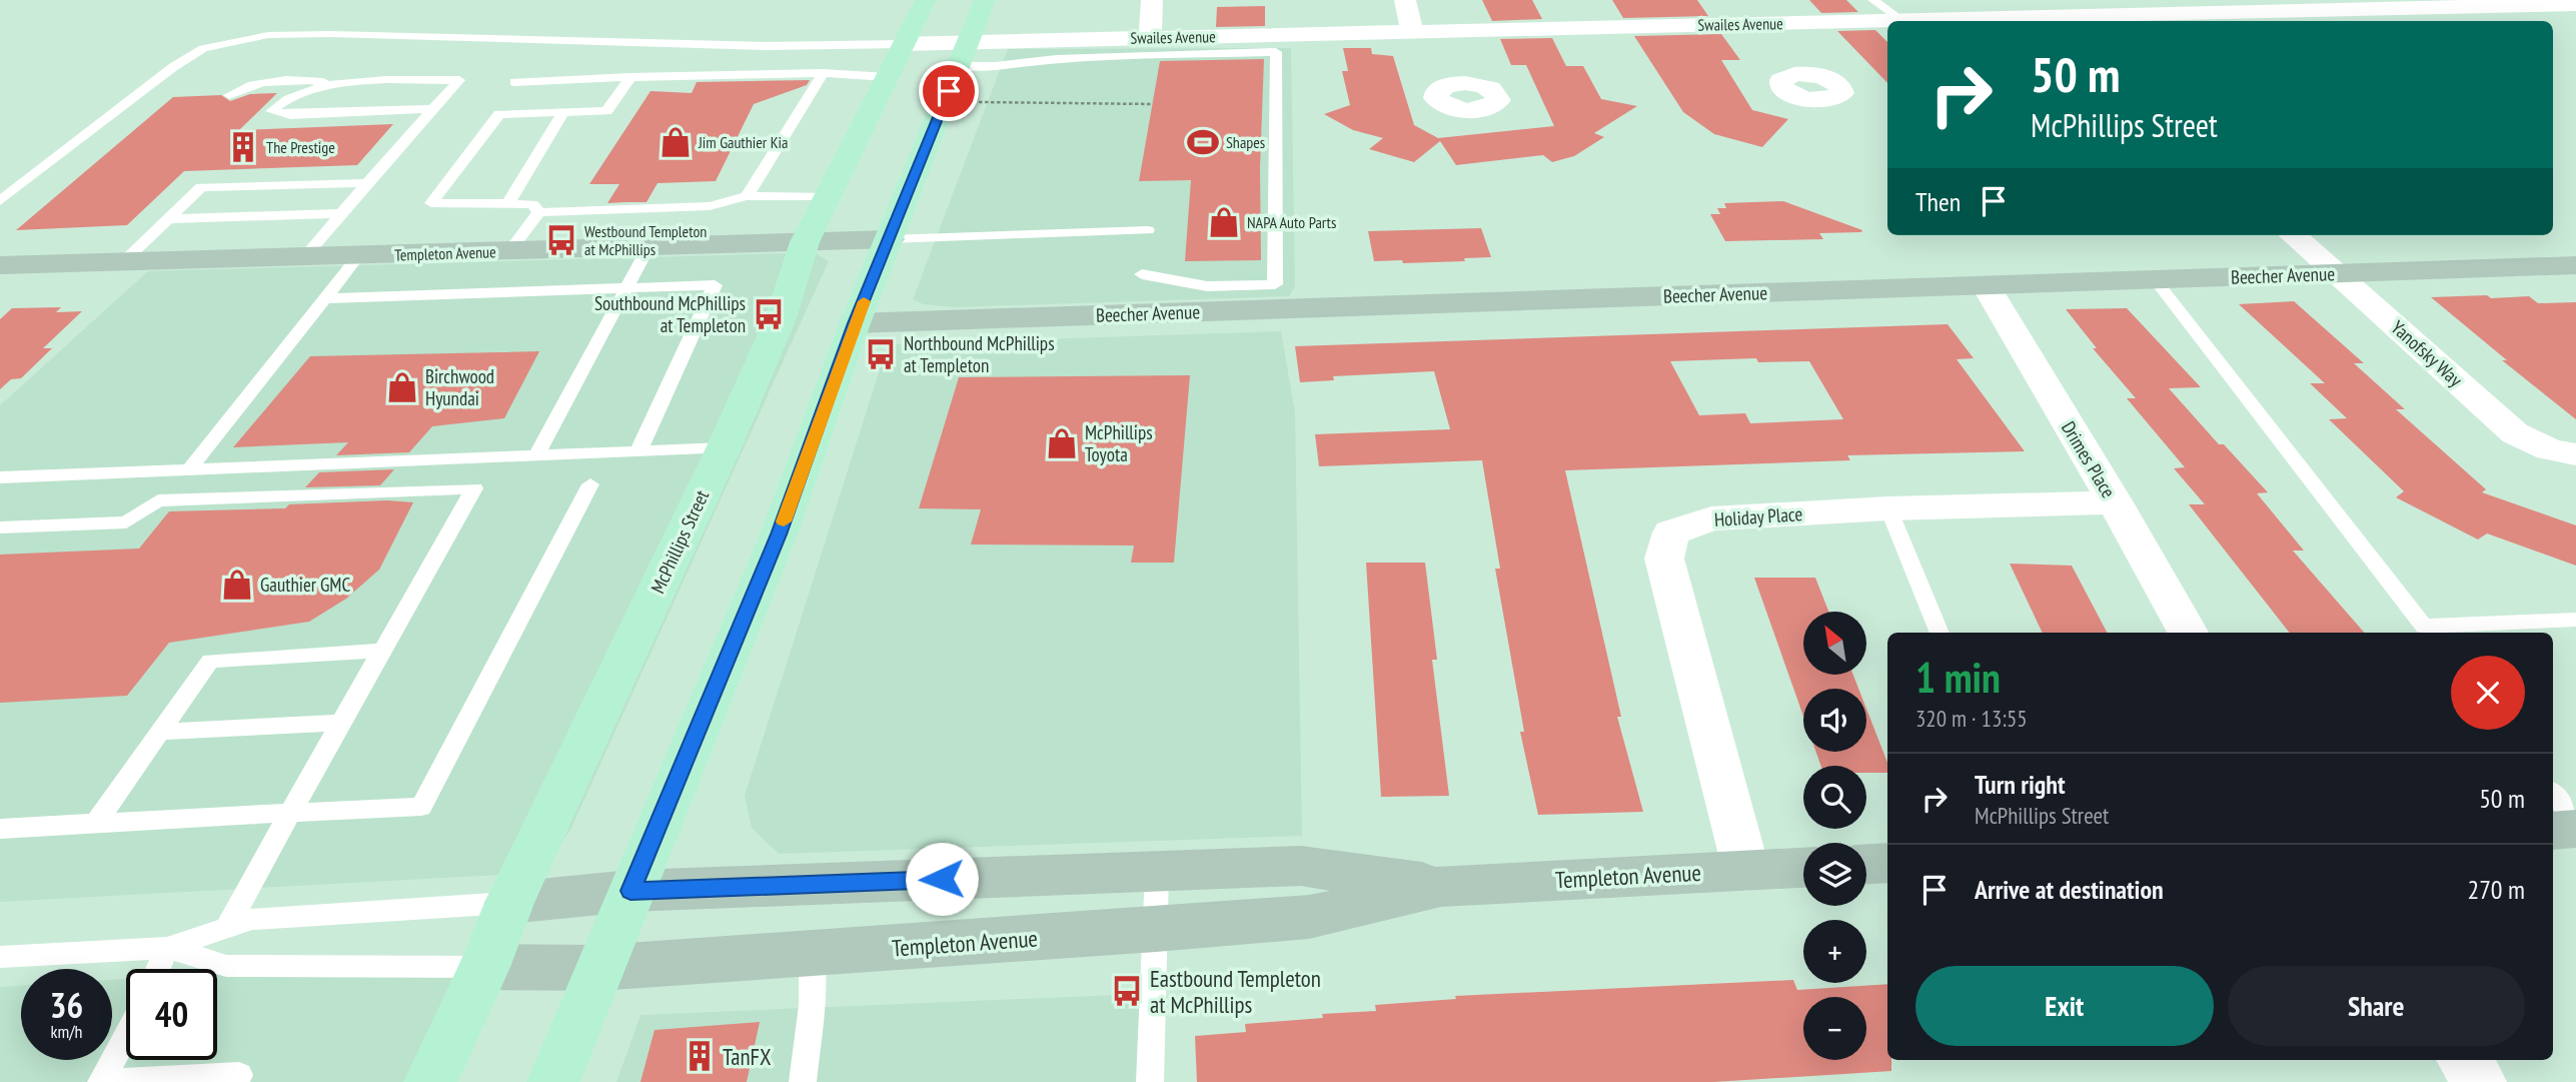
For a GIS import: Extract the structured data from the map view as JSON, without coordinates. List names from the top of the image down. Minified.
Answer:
{"streets":{"main road":["McPhillips Street"],"street":["Swailes Avenue","Templeton Avenue","Beecher Avenue","Yanofsky Way","Drimes Place","Holiday Place"]},"crossings":[["Swailes Avenue","McPhillips Street"],["Templeton Avenue","Holiday Place"],["Templeton Avenue","McPhillips Street"],["Beecher Avenue","Yanofsky Way"],["Beecher Avenue","Drimes Place"],["Drimes Place","Holiday Place"]],"places":{"shop":["Jim Gauthier Kia","NAPA Auto Parts","Birchwood Hyundai","McPhillips Toyota","Gauthier GMC"],"sports":["Shapes"],"building":["The Prestige","TanFX"],"bus stop":["Westbound Templeton at McPhillips","Southbound McPhillips at Templeton","Northbound McPhillips at Templeton","Eastbound Templeton at McPhillips"]},"north":"top left","page":{"turn":["50 m","McPhillips Street"],"then":"Then","map_buttons":["+","−"],"heading":["1 min","320 m · 13:55"],"list":[{"name":"Turn right","note":"McPhillips Street","value":"50 m"},{"name":"Arrive at destination","value":"270 m"}],"buttons":["Exit","Share"],"speed":"36 km/h","limit":"40"}}
